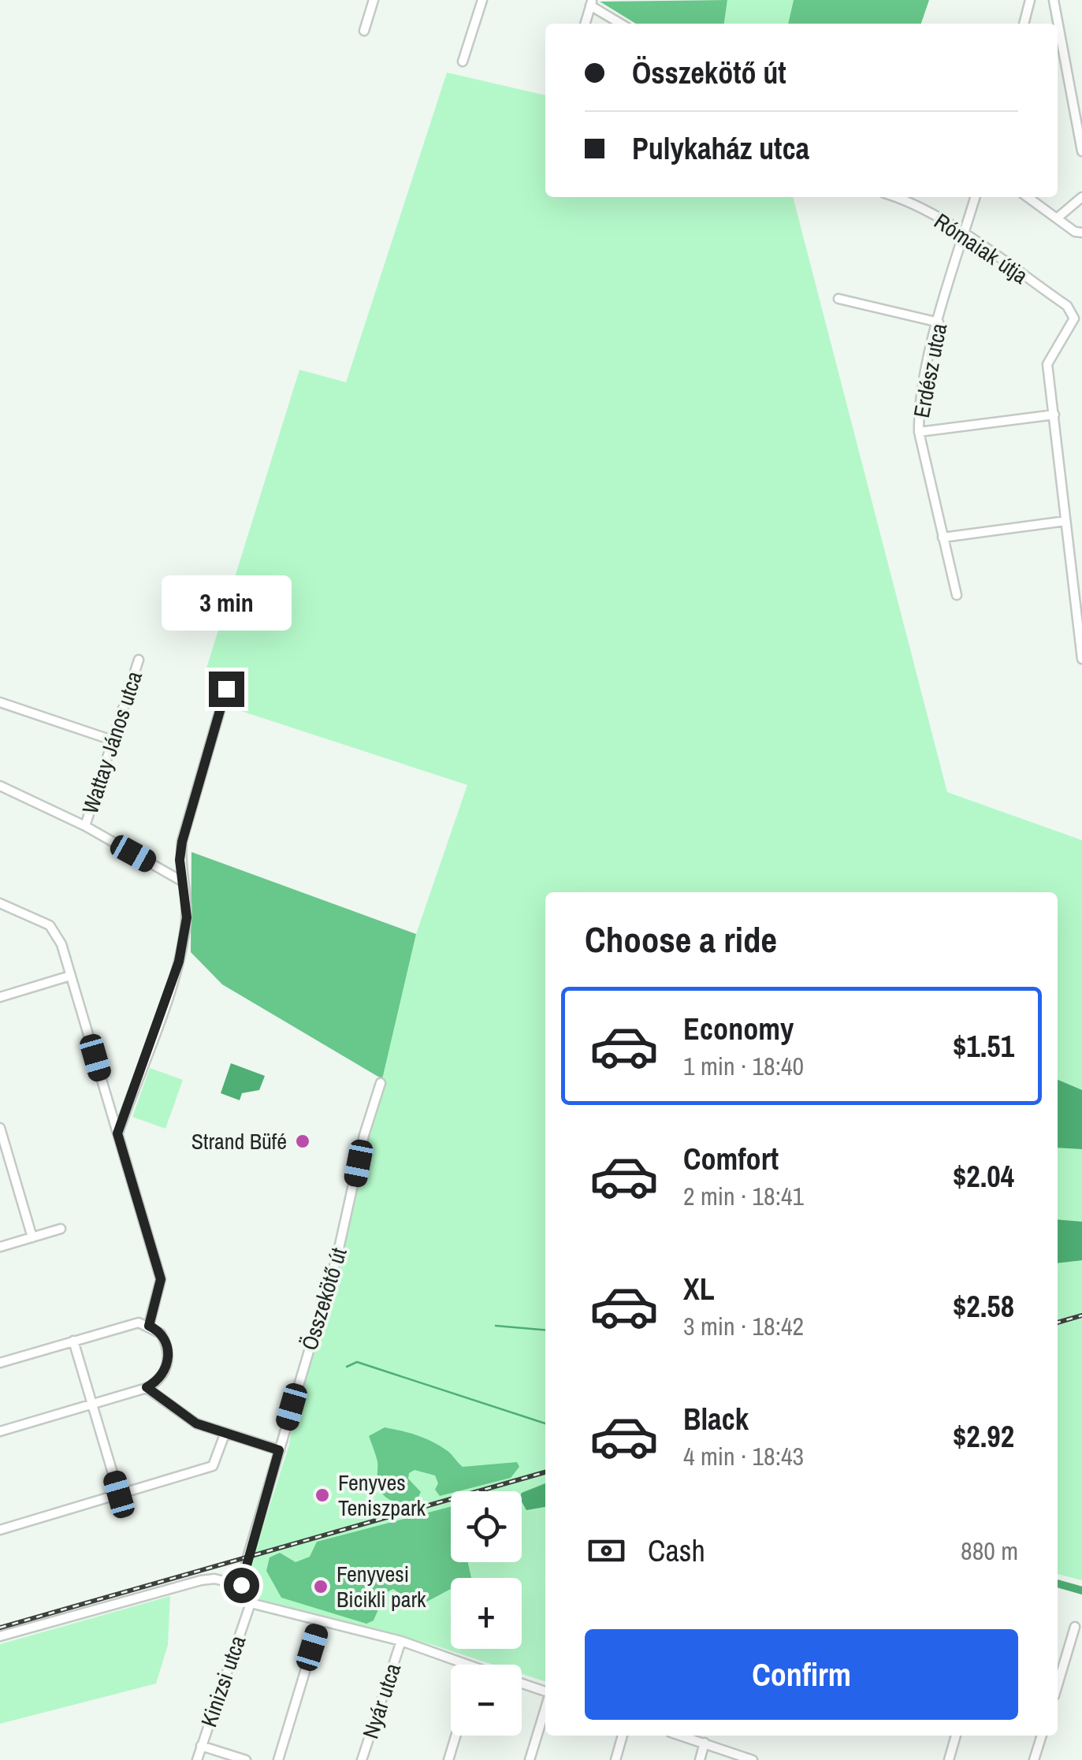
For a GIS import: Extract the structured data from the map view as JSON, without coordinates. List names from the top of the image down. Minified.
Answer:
{"streets":{"street":["Rómaiak útja","Erdész utca","Wattay János utca","Összekötő út","Kinizsi utca","Nyár utca"]},"crossings":[["Rómaiak útja","Erdész utca"]],"places":["Strand Büfé","Fenyves Teniszpark","Fenyvesi Bicikli park"],"page":{"banner":["Összekötő út","Pulykaház utca"],"bubble":"3 min","heading":"Choose a ride","list":[{"name":"Economy","note":"1 min · 18:40","value":"$1.51"},{"name":"Comfort","note":"2 min · 18:41","value":"$2.04"},{"name":"XL","note":"3 min · 18:42","value":"$2.58"},{"name":"Black","note":"4 min · 18:43","value":"$2.92"}],"map_buttons":["+","−"],"pay":["Cash","880 m"],"buttons":"Confirm"}}
